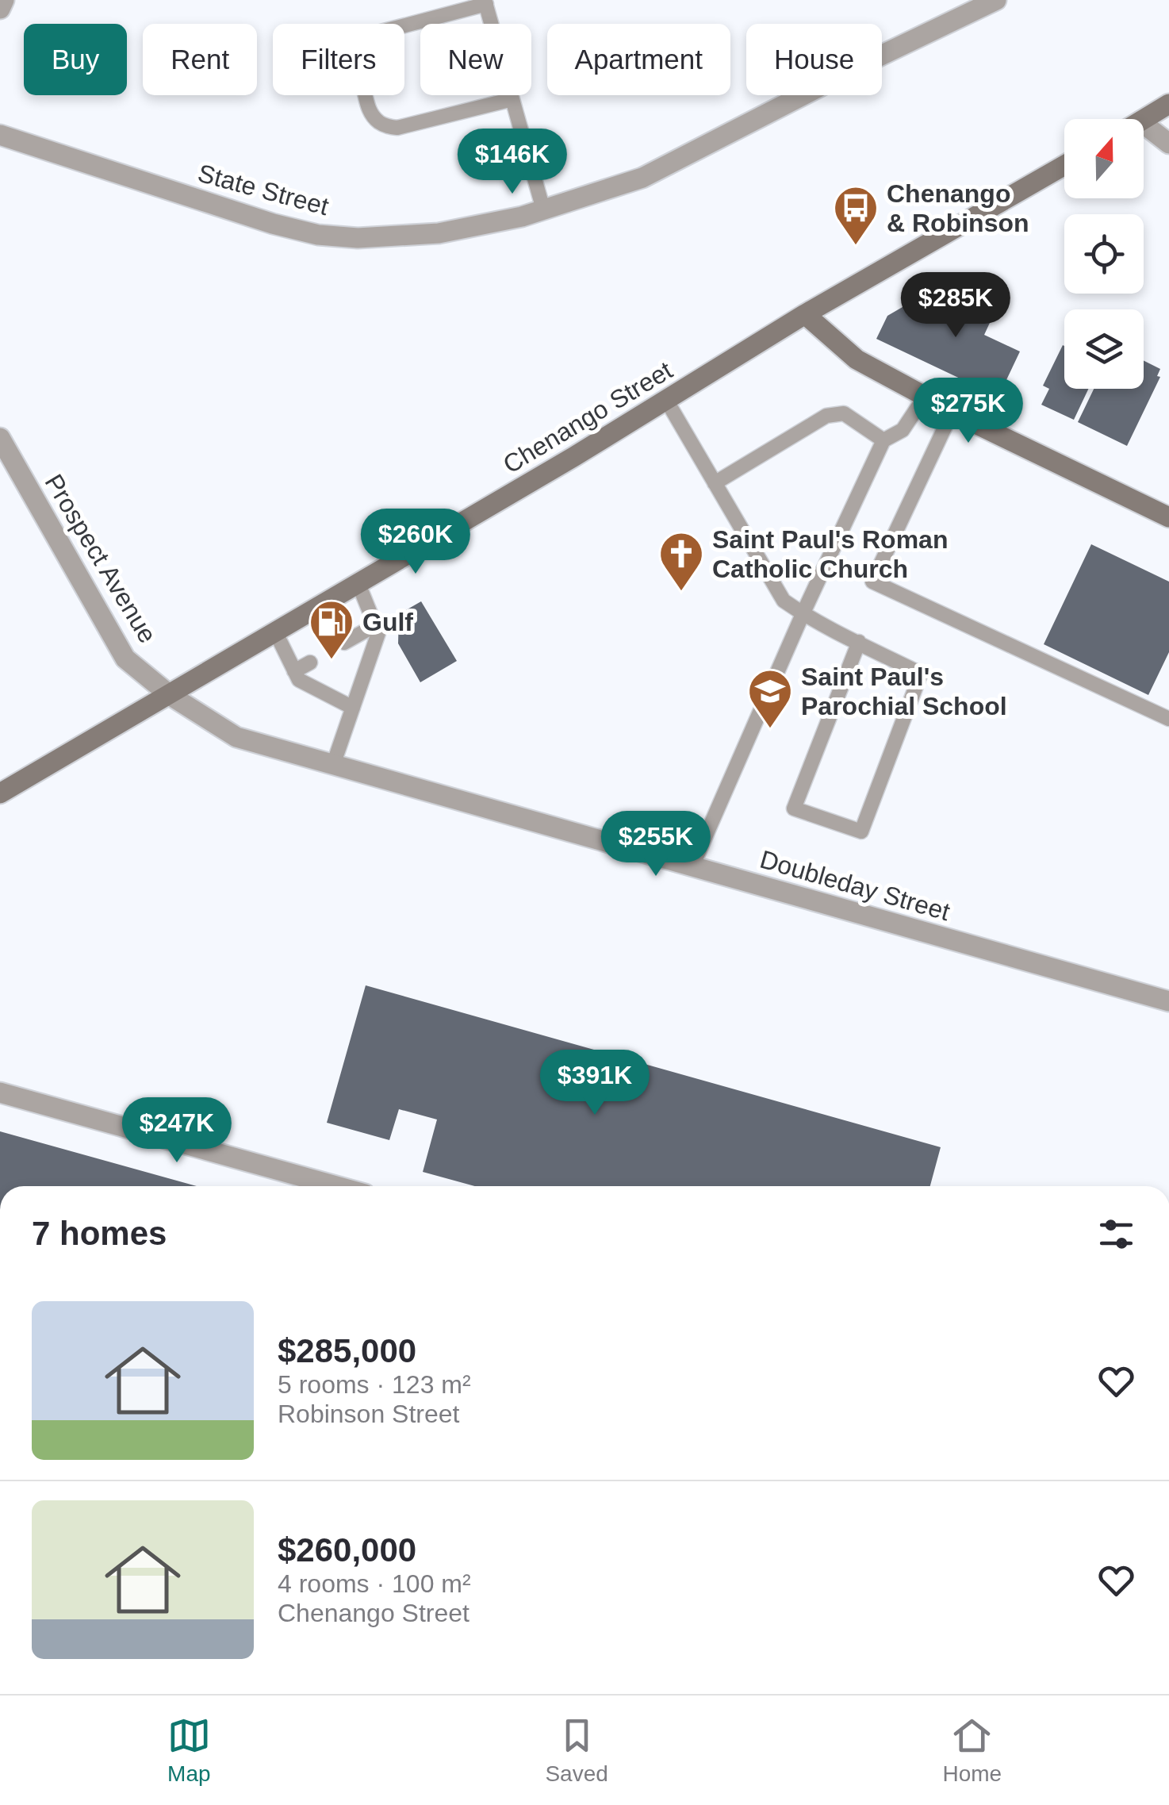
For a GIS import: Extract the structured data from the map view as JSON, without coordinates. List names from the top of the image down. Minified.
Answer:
{"streets":{"street":["State Street","Chenango Street","Prospect Avenue","Doubleday Street"]},"crossings":[["Chenango Street","Prospect Avenue"],["Chenango Street","Doubleday Street"],["Prospect Avenue","Doubleday Street"]],"places":{"bus stop":["Chenango & Robinson"],"church":["Saint Paul's Roman Catholic Church"],"fuel station":["Gulf"],"school or university":["Saint Paul's Parochial School"]},"north":"top","page":{"chip":["Buy","Rent","Filters","New","Apartment","House"],"price":["$146K","$285K","$275K","$260K","$255K","$391K","$247K"],"heading":"7 homes","list":[{"name":"$285,000","note":"5 rooms · 123 m² · Robinson Street"},{"name":"$260,000","note":"4 rooms · 100 m² · Chenango Street"}],"tabs":["Map","Saved","Home"]}}
